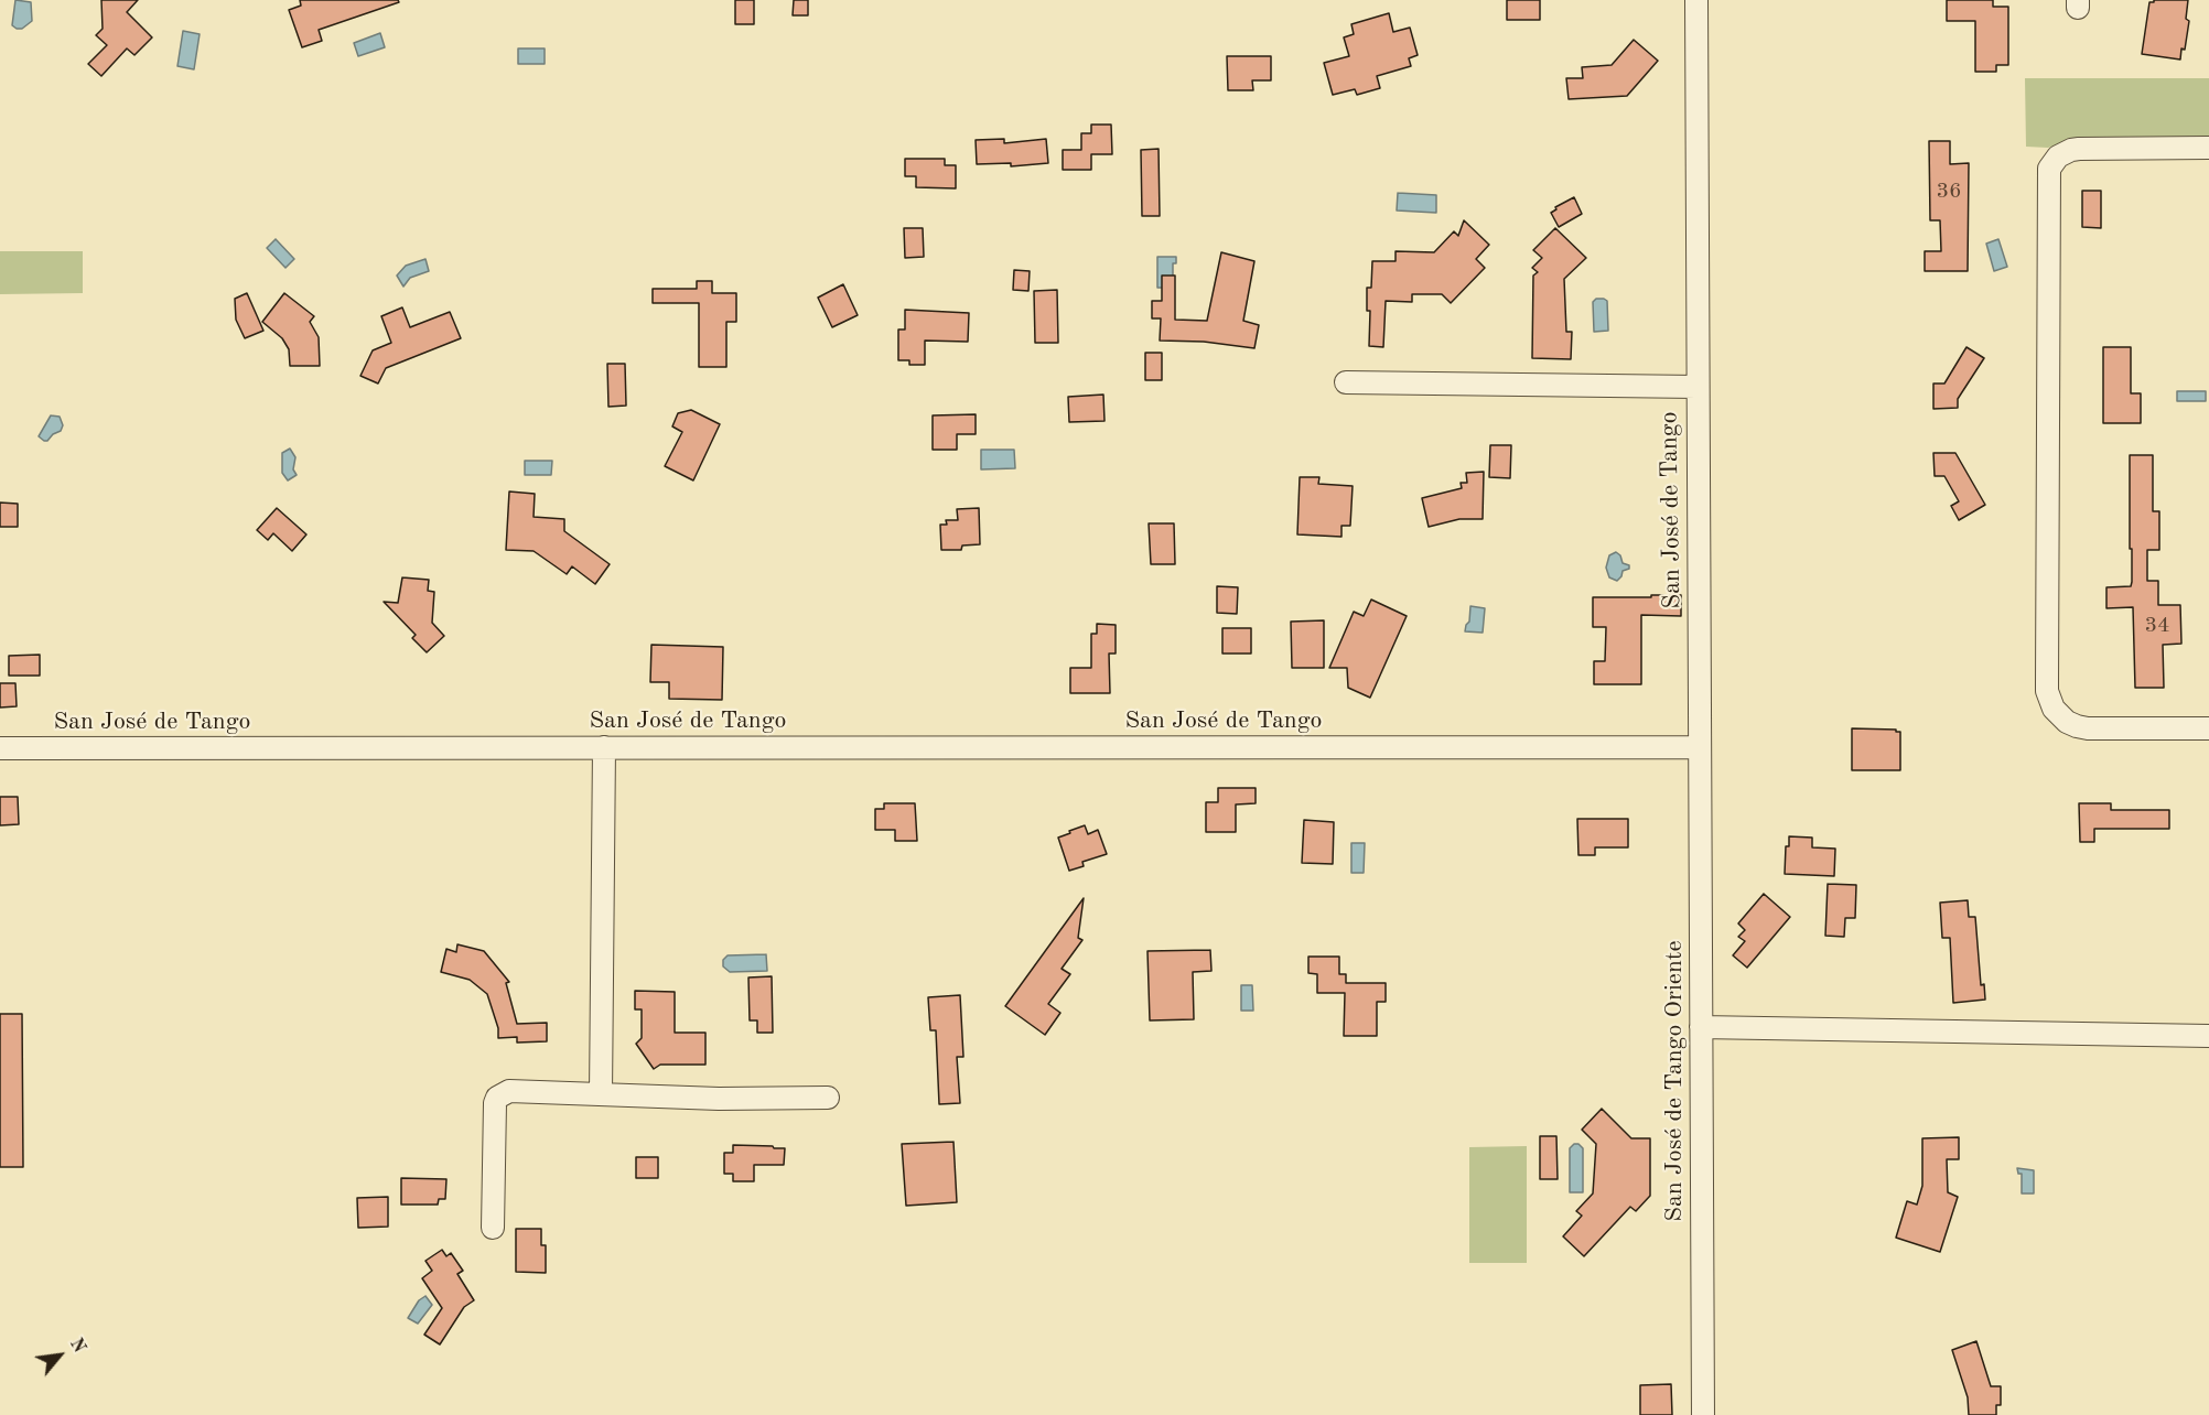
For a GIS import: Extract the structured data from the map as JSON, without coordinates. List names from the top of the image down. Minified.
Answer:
{"streets":{"street":["San José de Tango","San José de Tango Oriente"]},"crossings":[["San José de Tango","San José de Tango Oriente"]],"house_numbers":["36","34"],"north":"top right"}
